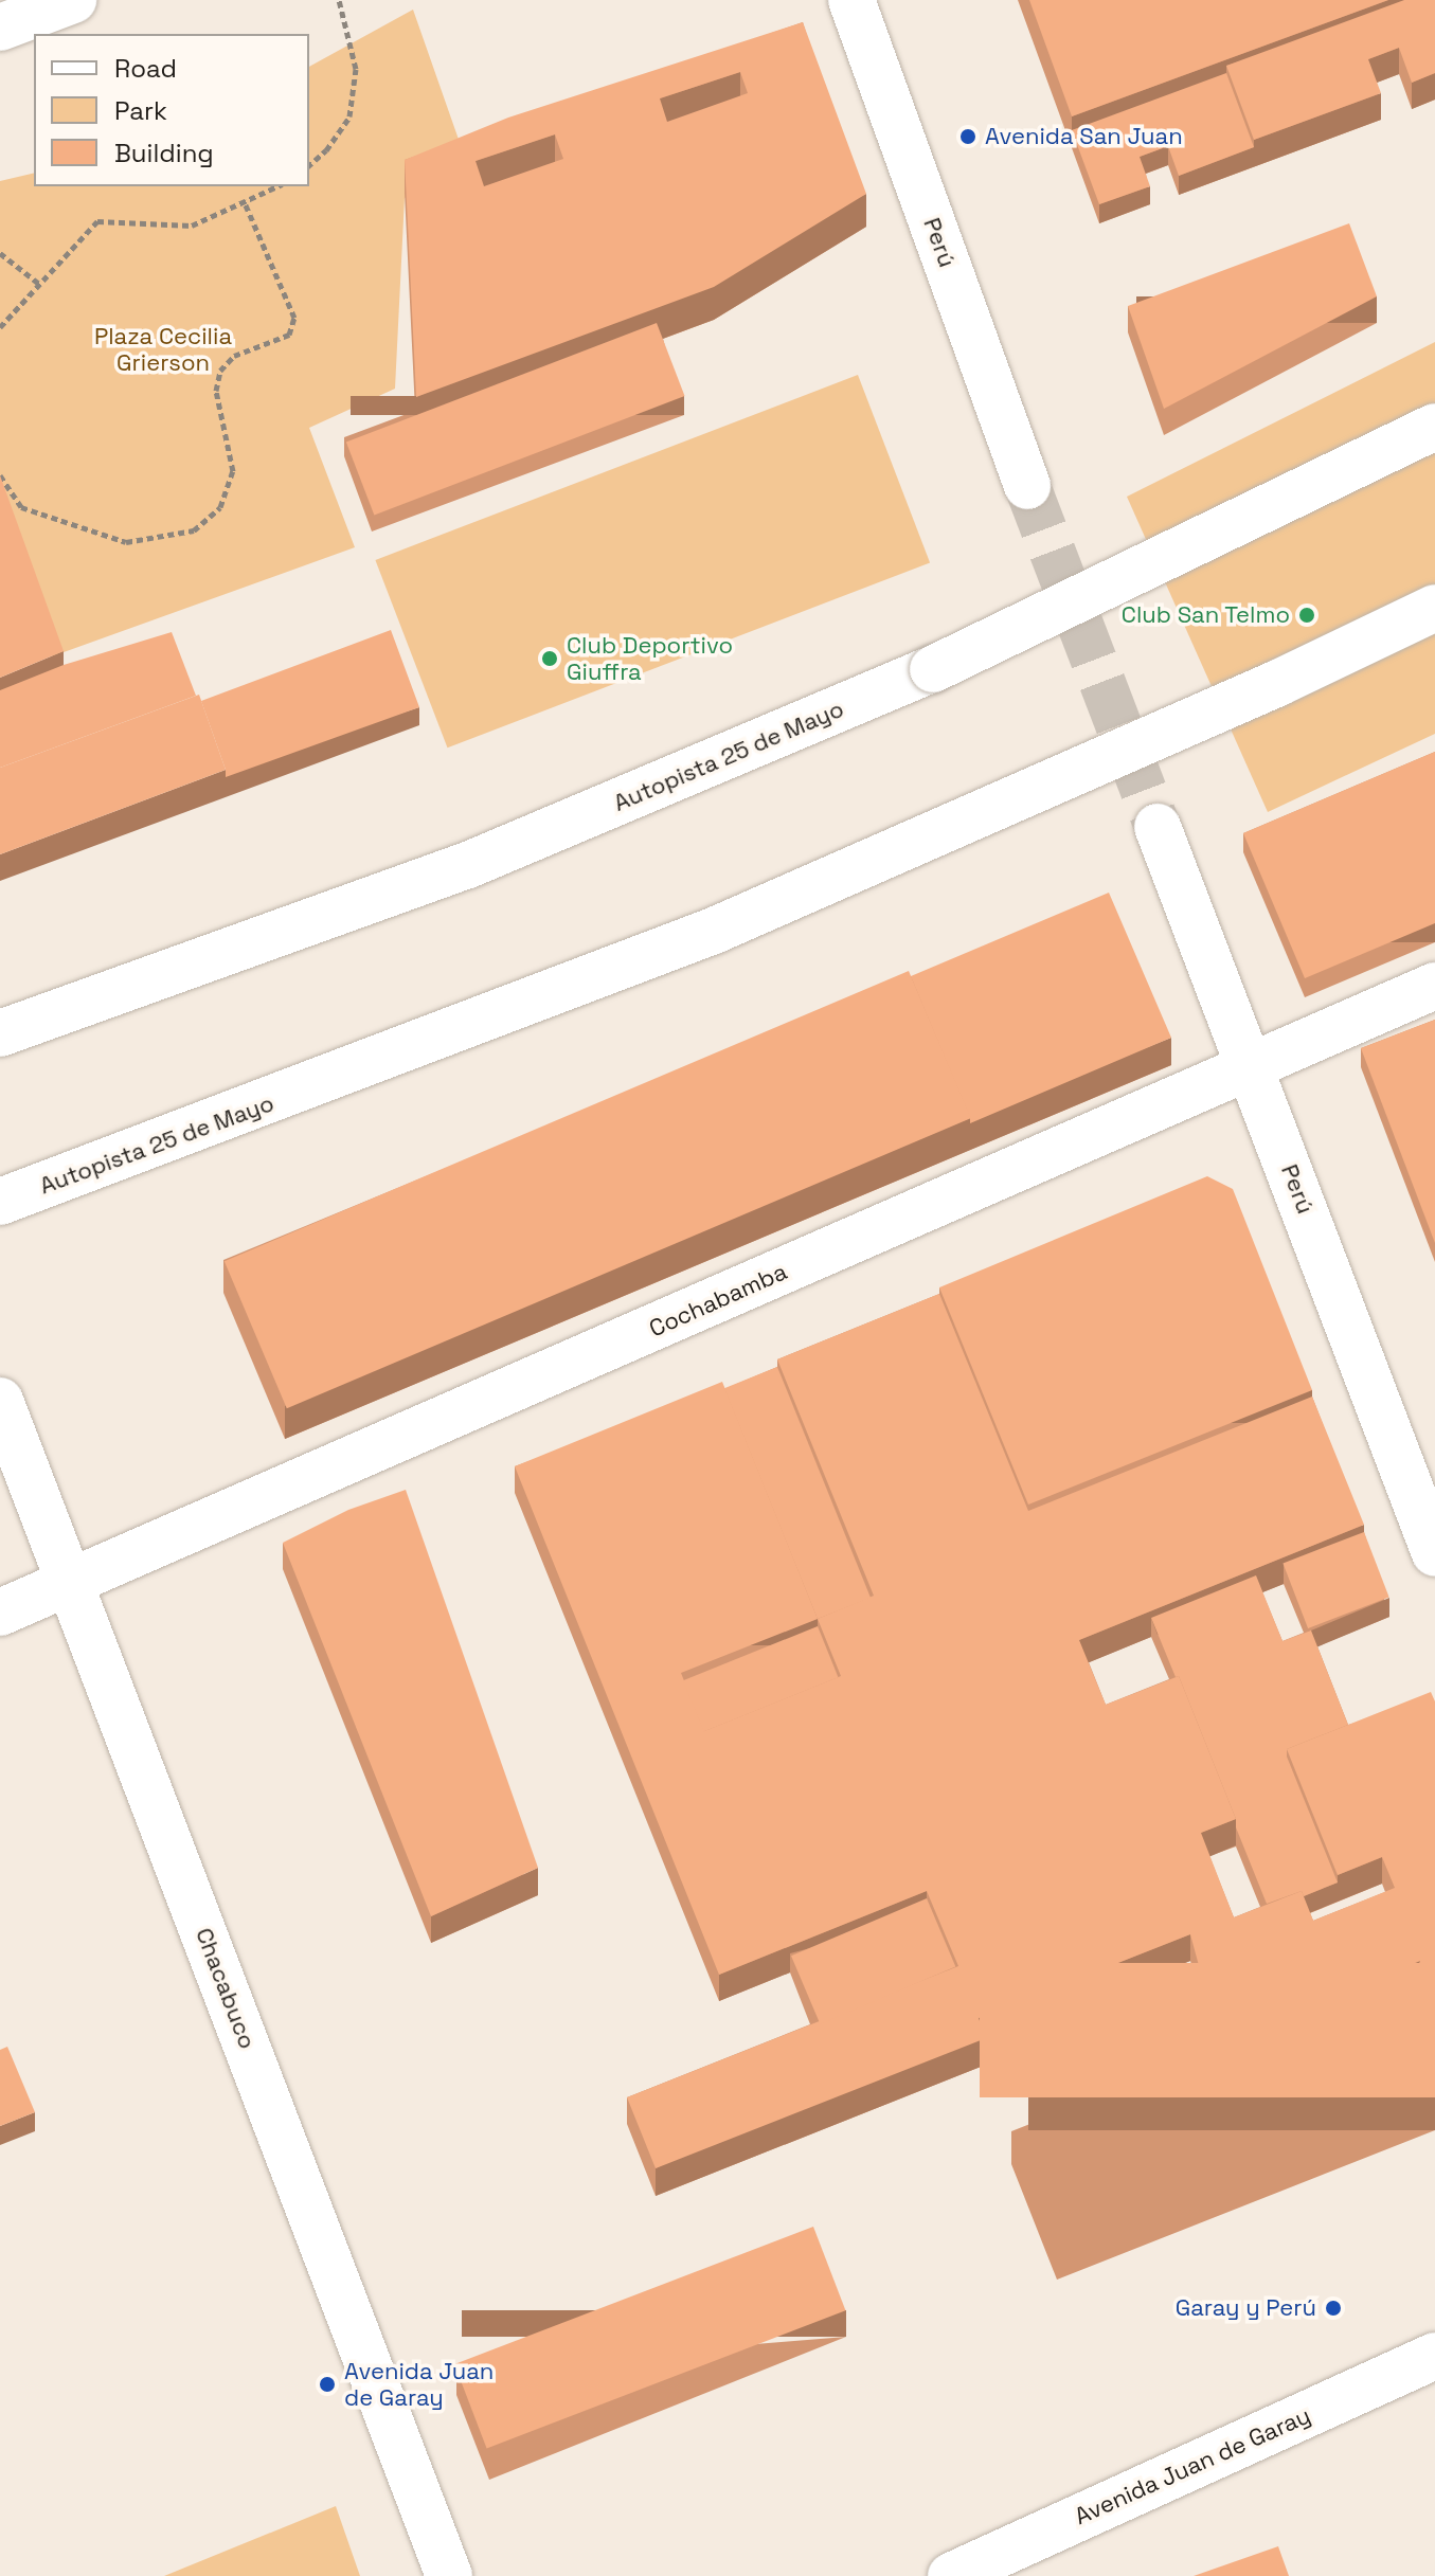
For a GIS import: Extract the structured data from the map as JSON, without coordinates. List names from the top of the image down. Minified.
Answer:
{"streets":{"main road":["Perú","Autopista 25 de Mayo","Cochabamba","Chacabuco","Avenida Juan de Garay"]},"crossings":[["Perú","Cochabamba"],["Cochabamba","Chacabuco"]],"parks":["Plaza Cecilia Grierson"],"places":["Avenida San Juan","Club San Telmo","Club Deportivo Giuffra","Garay y Perú","Avenida Juan de Garay"],"legend":["Road","Park","Building"]}
